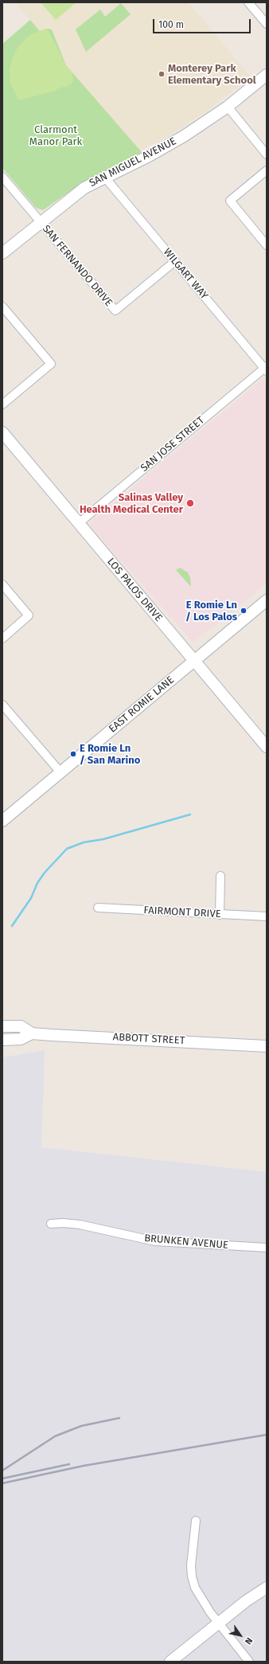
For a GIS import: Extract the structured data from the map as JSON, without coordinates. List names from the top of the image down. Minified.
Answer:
{"streets":{"street":["SAN MIGUEL AVENUE","SAN FERNANDO DRIVE","WILGART WAY","SAN JOSE STREET","LOS PALOS DRIVE","EAST ROMIE LANE","FAIRMONT DRIVE","ABBOTT STREET","BRUNKEN AVENUE"]},"crossings":[["SAN MIGUEL AVENUE","SAN FERNANDO DRIVE"],["SAN MIGUEL AVENUE","WILGART WAY"],["SAN FERNANDO DRIVE","WILGART WAY"],["WILGART WAY","SAN JOSE STREET"],["SAN JOSE STREET","LOS PALOS DRIVE"],["LOS PALOS DRIVE","EAST ROMIE LANE"]],"parks":["Clarmont Manor Park"],"places":["Monterey Park Elementary School","Salinas Valley Health Medical Center","E Romie Ln / Los Palos","E Romie Ln / San Marino"],"scale_bar":"100 m","north":"bottom right"}
